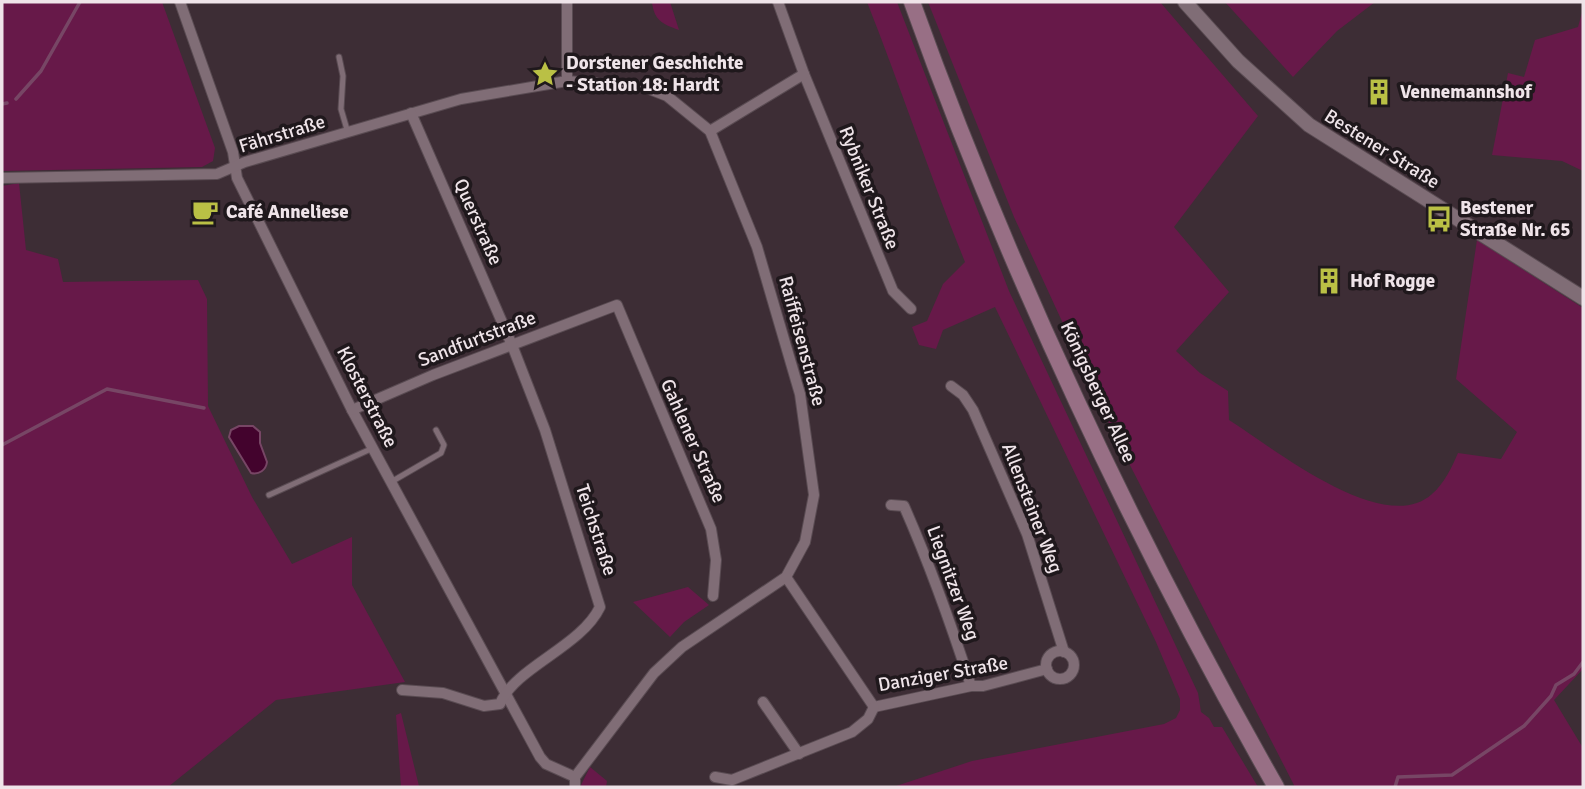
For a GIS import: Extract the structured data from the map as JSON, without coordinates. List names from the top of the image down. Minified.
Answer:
{"streets":{"main road":["Königsberger Allee"],"street":["Fährstraße","Bestener Straße","Rybniker Straße","Querstraße","Sandfurtstraße","Raiffeisenstraße","Klosterstraße","Gahlener Straße","Allensteiner Weg","Teichstraße","Liegnitzer Weg","Danziger Straße"]},"crossings":[["Fährstraße","Querstraße"],["Fährstraße","Raiffeisenstraße"],["Fährstraße","Klosterstraße"],["Querstraße","Sandfurtstraße"],["Querstraße","Teichstraße"],["Sandfurtstraße","Klosterstraße"],["Sandfurtstraße","Gahlener Straße"],["Sandfurtstraße","Teichstraße"],["Raiffeisenstraße","Klosterstraße"],["Raiffeisenstraße","Danziger Straße"],["Klosterstraße","Teichstraße"],["Allensteiner Weg","Danziger Straße"],["Liegnitzer Weg","Danziger Straße"]],"places":{"place":["Dorstener Geschichte - Station 18: Hardt"],"building":["Vennemannshof","Hof Rogge"],"cafe":["Café Anneliese"],"bus stop":["Bestener Straße Nr. 65"]}}
